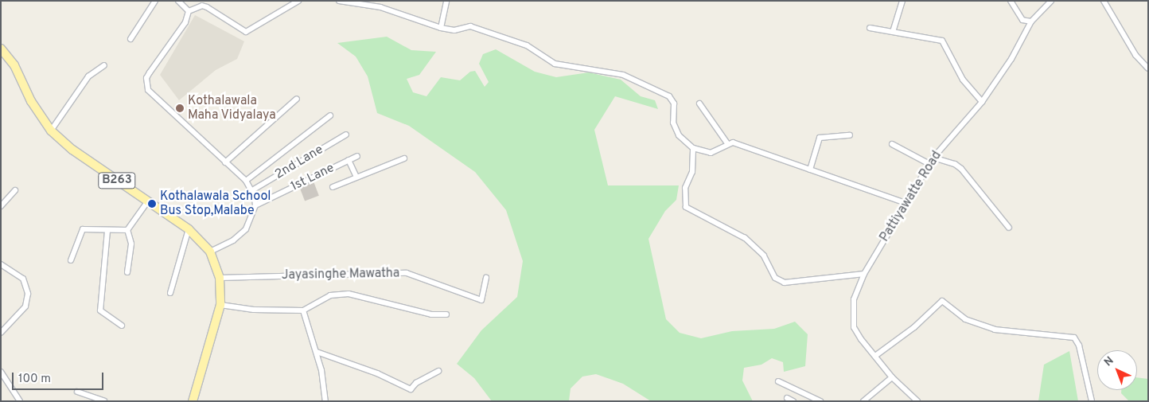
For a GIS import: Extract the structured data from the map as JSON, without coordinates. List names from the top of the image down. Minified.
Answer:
{"streets":{"main road":["B263"],"street":["2nd Lane","1st Lane","Pattiyawatte Road","Jayasinghe Mawatha"]},"crossings":[["B263","Jayasinghe Mawatha"]],"places":["Kothalawala Maha Vidyalaya","Kothalawala School Bus Stop,Malabe"],"scale_bar":"100 m","north":"top left"}
